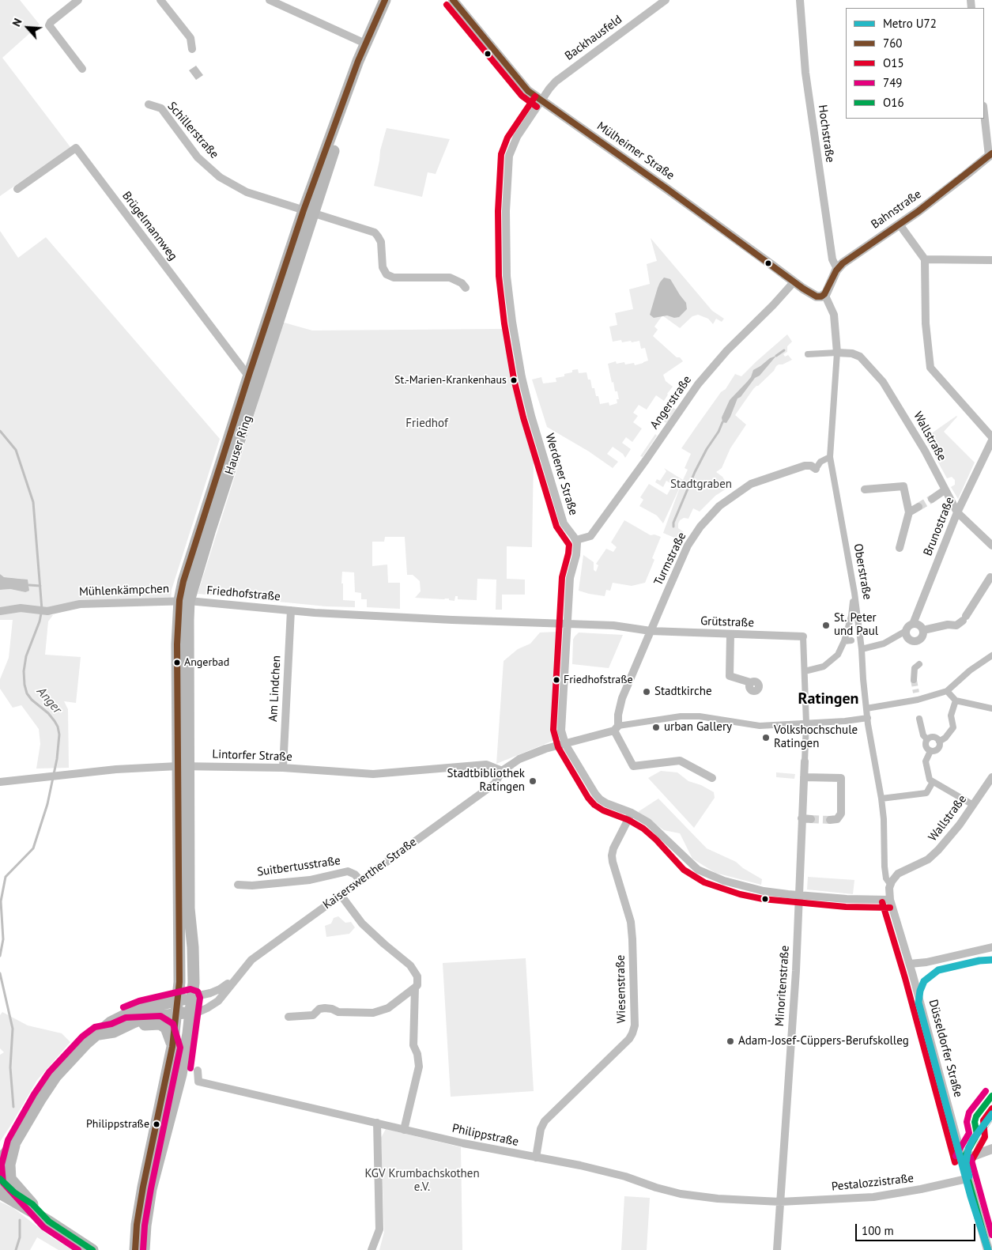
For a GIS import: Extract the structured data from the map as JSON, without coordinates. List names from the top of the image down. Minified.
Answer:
{"streets":{"main road":["Hauser Ring"],"street":["Backhausfeld","Schillerstraße","Hochstraße","Mülheimer Straße","Bahnstraße","Brügelmannweg","Angerstraße","Wallstraße","Werdener Straße","Brunostraße","Turmstraße","Oberstraße","Mühlenkämpchen","Friedhofstraße","Grütstraße","Am Lindchen","Lintorfer Straße","Suitbertusstraße","Kaiserswerther Straße","Minoritenstraße","Wiesenstraße","Düsseldorfer Straße","Philippstraße","Pestalozzistraße"]},"crossings":[["Backhausfeld","Mülheimer Straße"],["Backhausfeld","Werdener Straße"],["Schillerstraße","Hauser Ring"],["Hochstraße","Bahnstraße"],["Mülheimer Straße","Bahnstraße"],["Mülheimer Straße","Angerstraße"],["Mülheimer Straße","Werdener Straße"],["Mülheimer Straße","Oberstraße"],["Bahnstraße","Oberstraße"],["Brügelmannweg","Hauser Ring"],["Angerstraße","Werdener Straße"],["Wallstraße","Brunostraße"],["Wallstraße","Oberstraße"],["Hauser Ring","Mühlenkämpchen"],["Hauser Ring","Friedhofstraße"],["Hauser Ring","Lintorfer Straße"],["Hauser Ring","Kaiserswerther Straße"],["Turmstraße","Oberstraße"],["Turmstraße","Friedhofstraße"],["Turmstraße","Grütstraße"],["Mühlenkämpchen","Friedhofstraße"],["Friedhofstraße","Grütstraße"],["Friedhofstraße","Am Lindchen"],["Grütstraße","Minoritenstraße"],["Am Lindchen","Lintorfer Straße"],["Lintorfer Straße","Kaiserswerther Straße"],["Suitbertusstraße","Kaiserswerther Straße"],["Minoritenstraße","Philippstraße"],["Minoritenstraße","Pestalozzistraße"],["Wiesenstraße","Philippstraße"],["Düsseldorfer Straße","Pestalozzistraße"],["Philippstraße","Pestalozzistraße"]],"districts":["Ratingen"],"water":["Anger"],"parks":["Friedhof","Stadtgraben","KGV Krumbachskothen e.V."],"places":["St.-Marien-Krankenhaus","St. Peter und Paul","Angerbad","Friedhofstraße","Stadtkirche","urban Gallery","Volkshochschule Ratingen","Stadtbibliothek Ratingen","Adam-Josef-Cüppers-Berufskolleg","Philippstraße"],"lines":["transit line 760","transit line O15","metro line U72","transit line 749","transit line O16"],"legend":["Metro U72","760","O15","749","O16"],"scale_bar":"100 m","north":"top left"}
